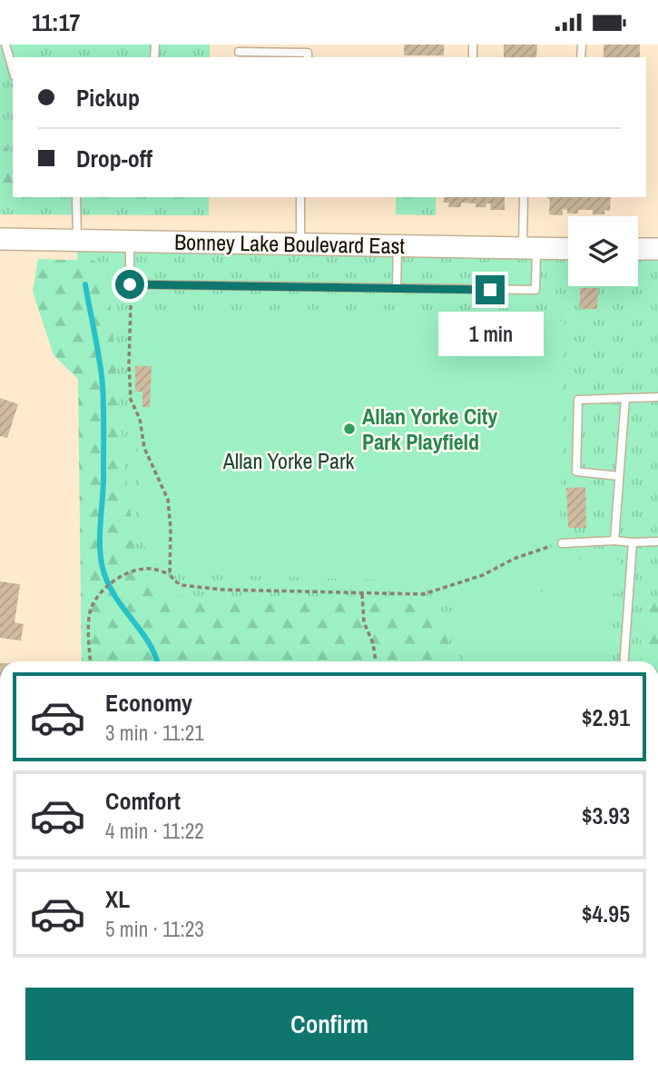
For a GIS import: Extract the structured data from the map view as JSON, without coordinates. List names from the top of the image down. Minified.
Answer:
{"streets":{"street":["Bonney Lake Boulevard East"]},"parks":["Allan Yorke Park"],"places":["Allan Yorke City Park Playfield"],"page":{"status":"11:17","banner":["Pickup","Drop-off"],"bubble":"1 min","list":[{"name":"Economy","note":"3 min · 11:21","value":"$2.91"},{"name":"Comfort","note":"4 min · 11:22","value":"$3.93"},{"name":"XL","note":"5 min · 11:23","value":"$4.95"}],"buttons":"Confirm"}}
